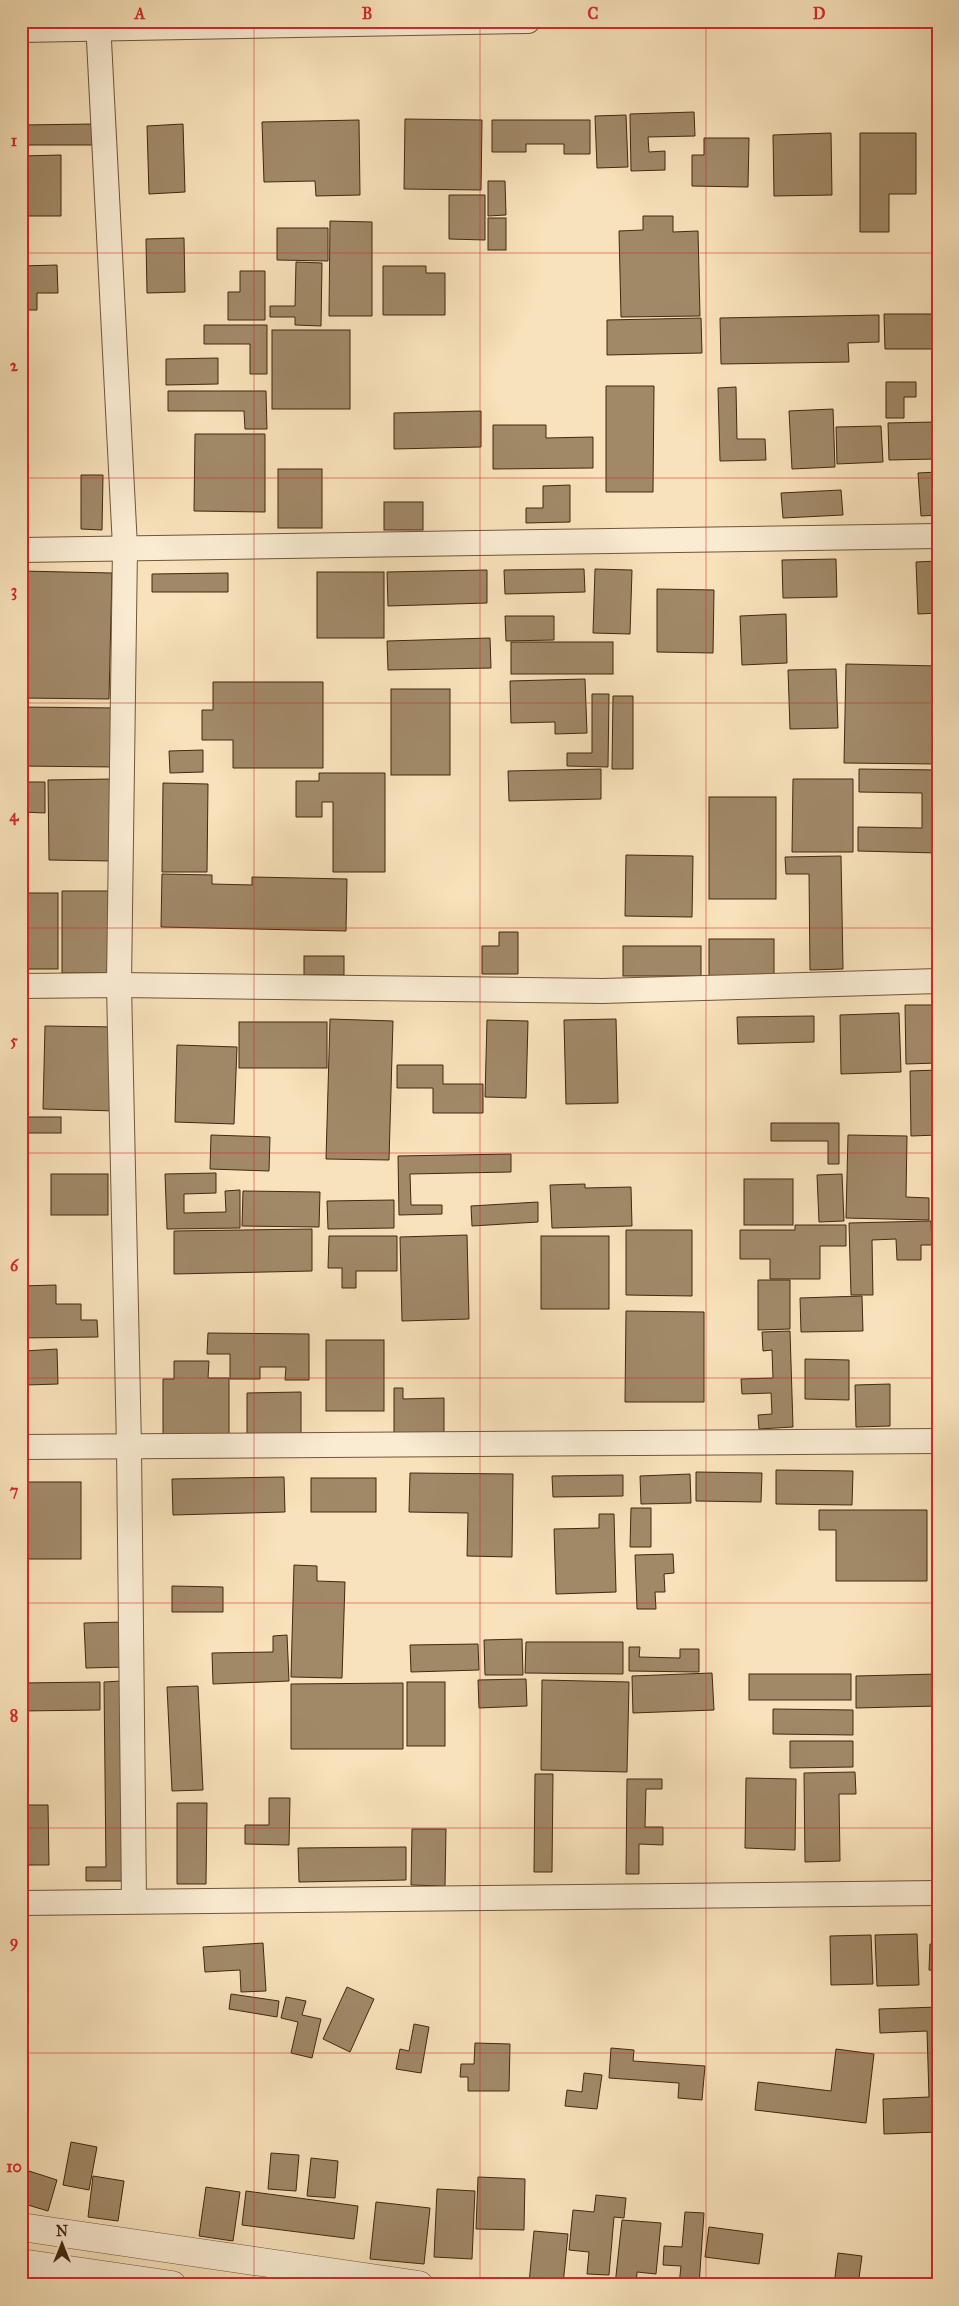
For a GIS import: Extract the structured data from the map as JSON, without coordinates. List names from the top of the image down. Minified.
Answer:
{"north":"top","grid":{"columns":["A","B","C","D"],"rows":["1","2","3","4","5","6","7","8","9","10"]}}
